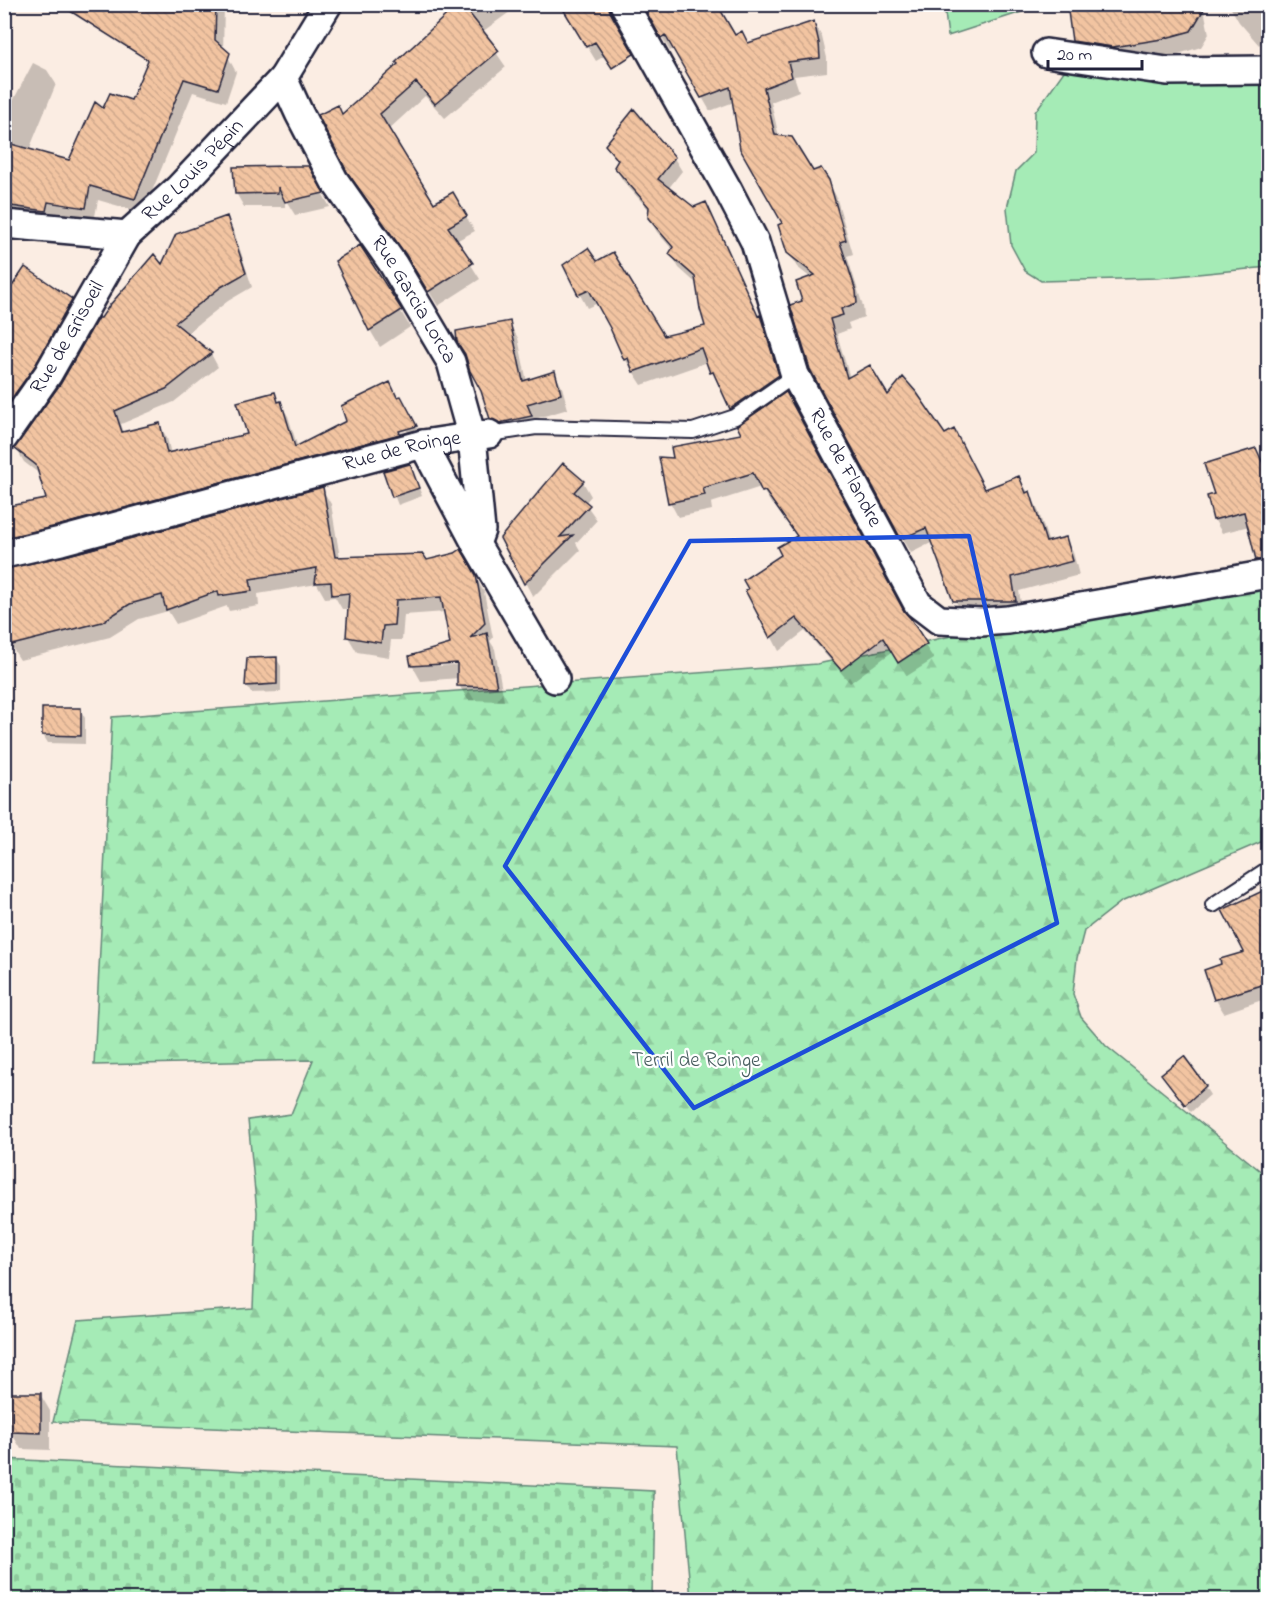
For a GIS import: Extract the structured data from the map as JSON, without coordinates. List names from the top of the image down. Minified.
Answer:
{"streets":{"street":["Rue Louis Pépin","Rue Garcia Lorca","Rue de Grisoeil","Rue de Roinge","Rue de Flandre"]},"crossings":[["Rue Louis Pépin","Rue Garcia Lorca"],["Rue Louis Pépin","Rue de Grisoeil"],["Rue Garcia Lorca","Rue de Roinge"],["Rue de Roinge","Rue de Flandre"]],"parks":["Terril de Roinge"],"scale_bar":"20 m"}
